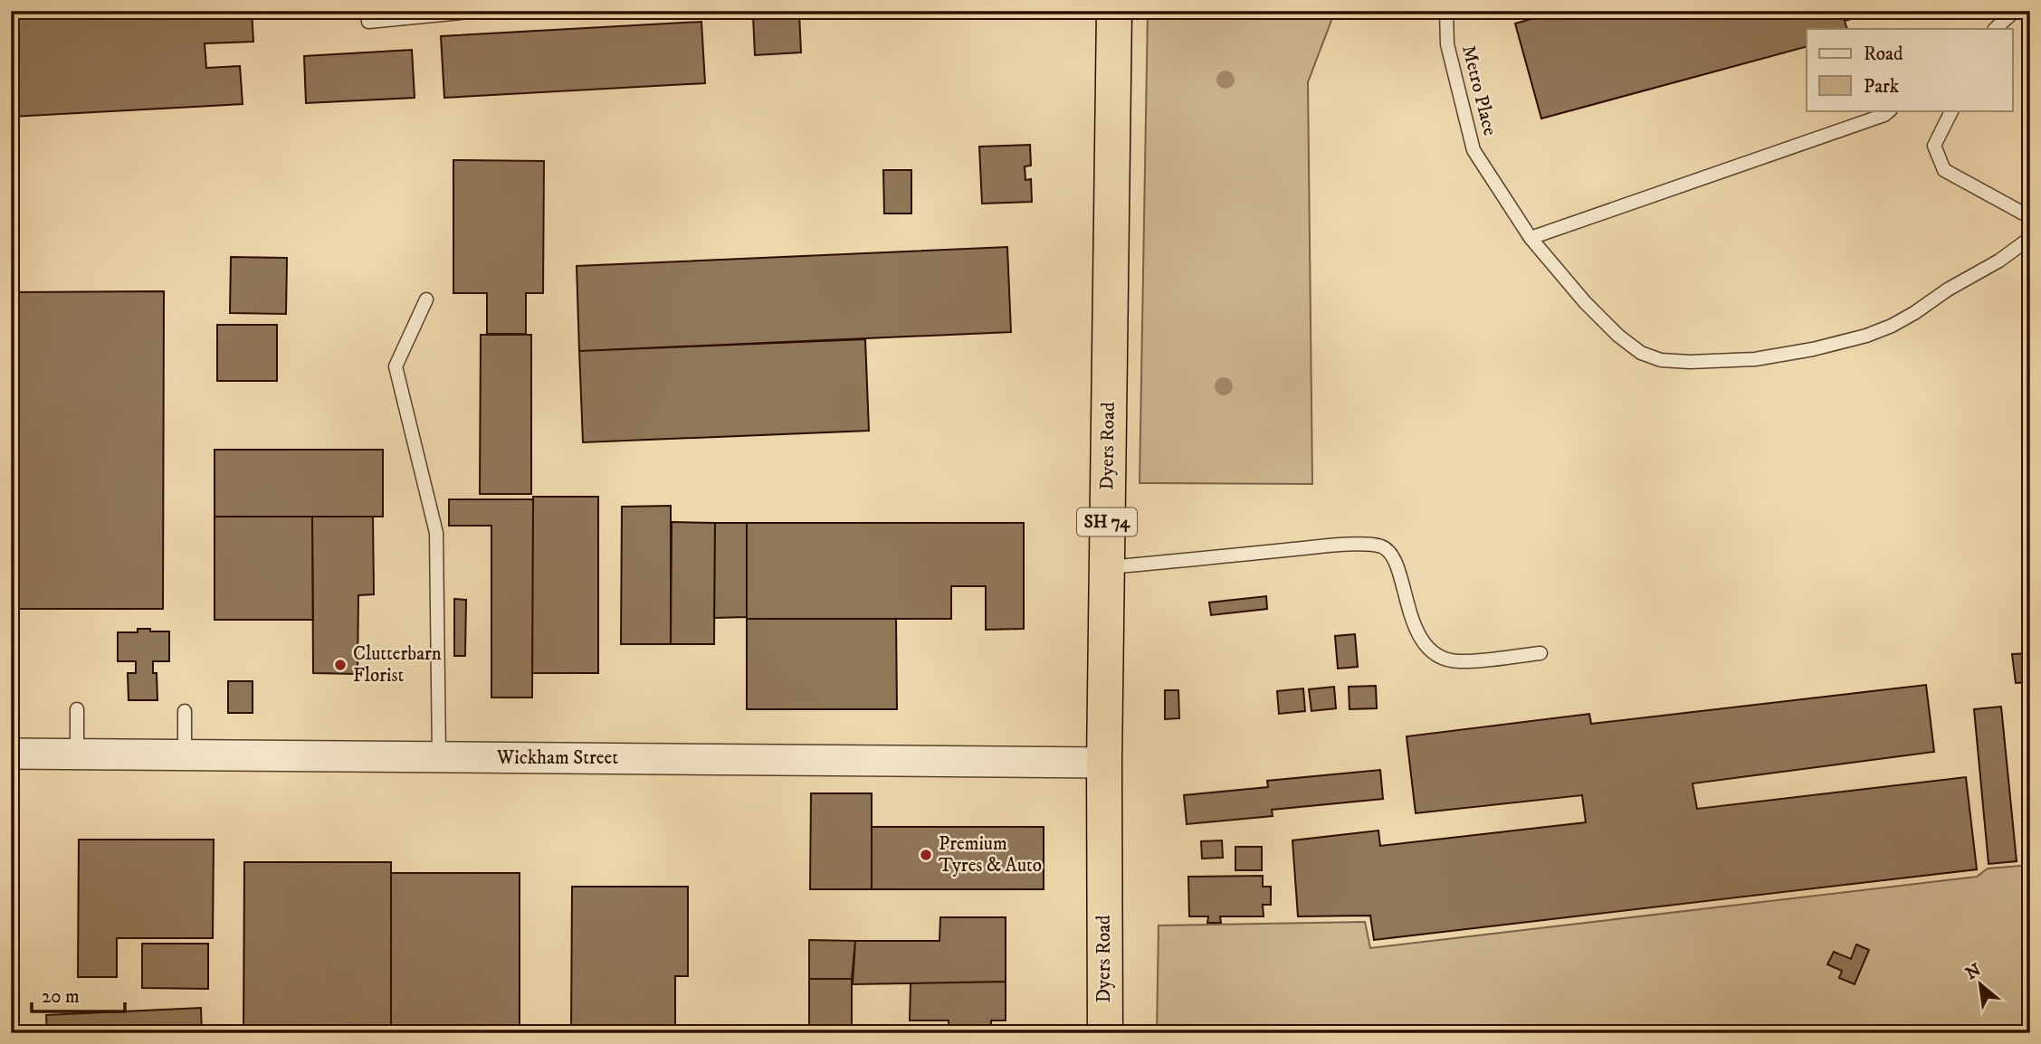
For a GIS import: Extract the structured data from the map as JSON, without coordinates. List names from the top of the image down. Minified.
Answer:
{"streets":{"highway":["Dyers Road","SH 74"],"street":["Wickham Street"],"lane":["Metro Place"]},"crossings":[["Dyers Road","Wickham Street"]],"places":["Clutterbarn Florist","Premium Tyres & Auto"],"legend":["Road","Park"],"scale_bar":"20 m","north":"top left"}
